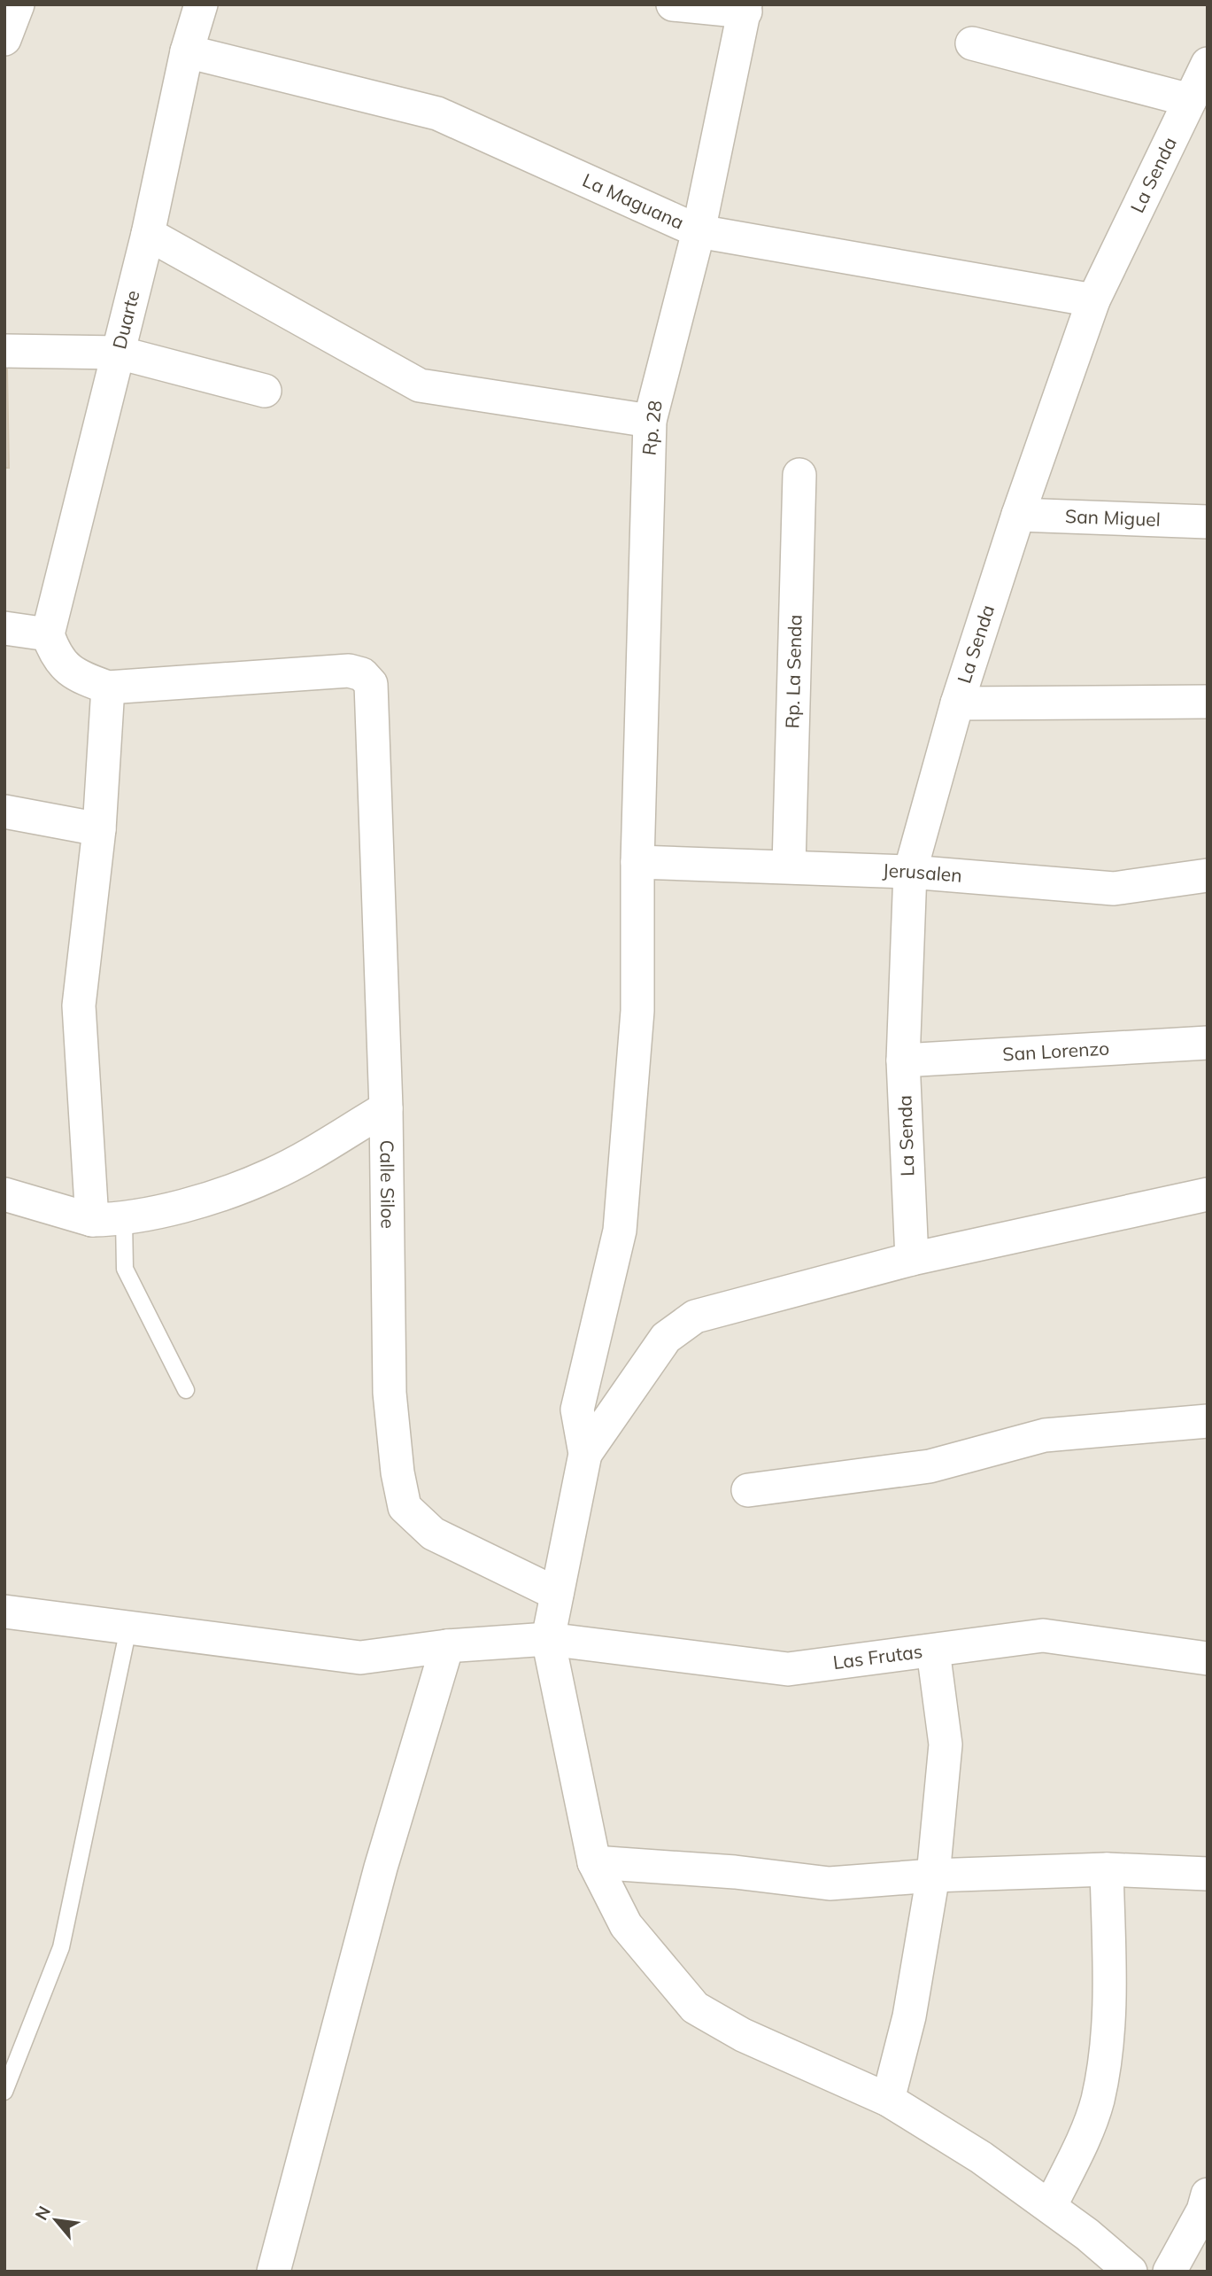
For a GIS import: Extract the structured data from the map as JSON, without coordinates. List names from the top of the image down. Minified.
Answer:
{"streets":{"street":["La Senda","La Maguana","Duarte","Rp. 28","San Miguel","Rp. La Senda","Jerusalen","San Lorenzo","Calle Siloe","Las Frutas"]},"crossings":[["La Senda","La Maguana"],["La Senda","San Miguel"],["La Senda","Jerusalen"],["La Senda","San Lorenzo"],["La Maguana","Duarte"],["La Maguana","Rp. 28"],["Rp. 28","Jerusalen"],["Rp. La Senda","Jerusalen"]],"north":"top left"}
